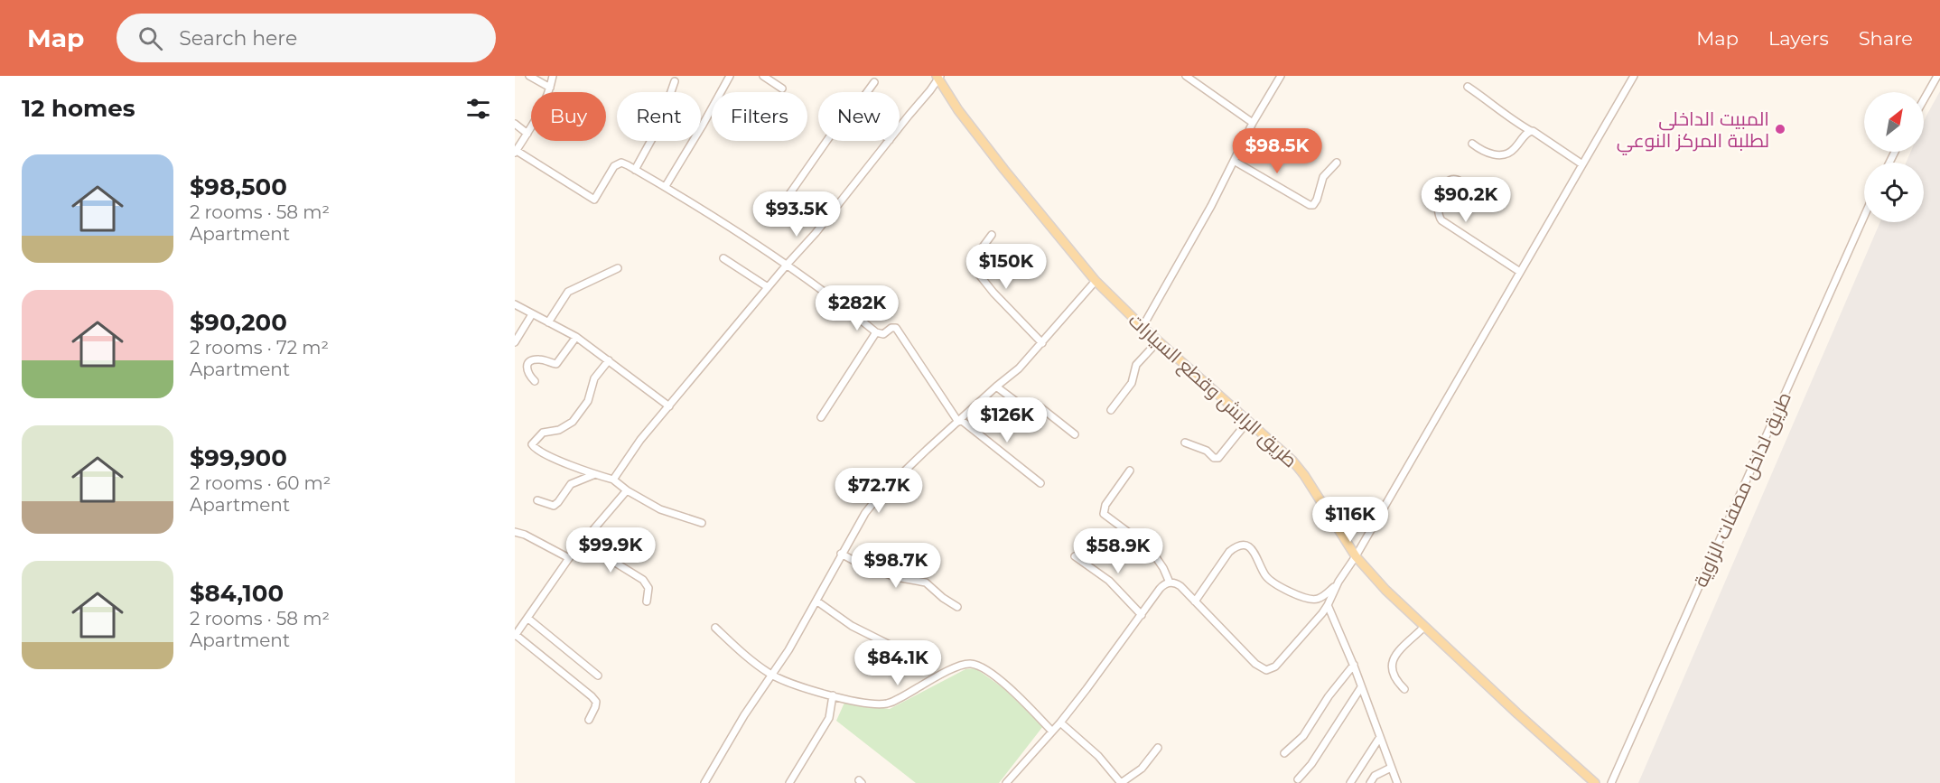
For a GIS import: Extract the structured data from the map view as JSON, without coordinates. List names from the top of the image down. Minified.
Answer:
{"streets":{"main road":["طريق الرابش وقطع السيارات"],"street":["طريق لداخل مصفات الزاوية"]},"places":["المبيت الداخلي لطلبة المركز النوعي"],"north":"top right","page":{"header":"Map","search":"Search here","nav":["Map","Layers","Share"],"heading":"12 homes","chip":["Buy","Rent","Filters","New"],"price":["$98.5K","$90.2K","$93.5K","$150K","$282K","$126K","$72.7K","$116K","$99.9K","$58.9K","$98.7K","$84.1K"],"list":[{"name":"$98,500","note":"2 rooms · 58 m² · Apartment"},{"name":"$90,200","note":"2 rooms · 72 m² · Apartment"},{"name":"$99,900","note":"2 rooms · 60 m² · Apartment"},{"name":"$84,100","note":"2 rooms · 58 m² · Apartment"}]}}
